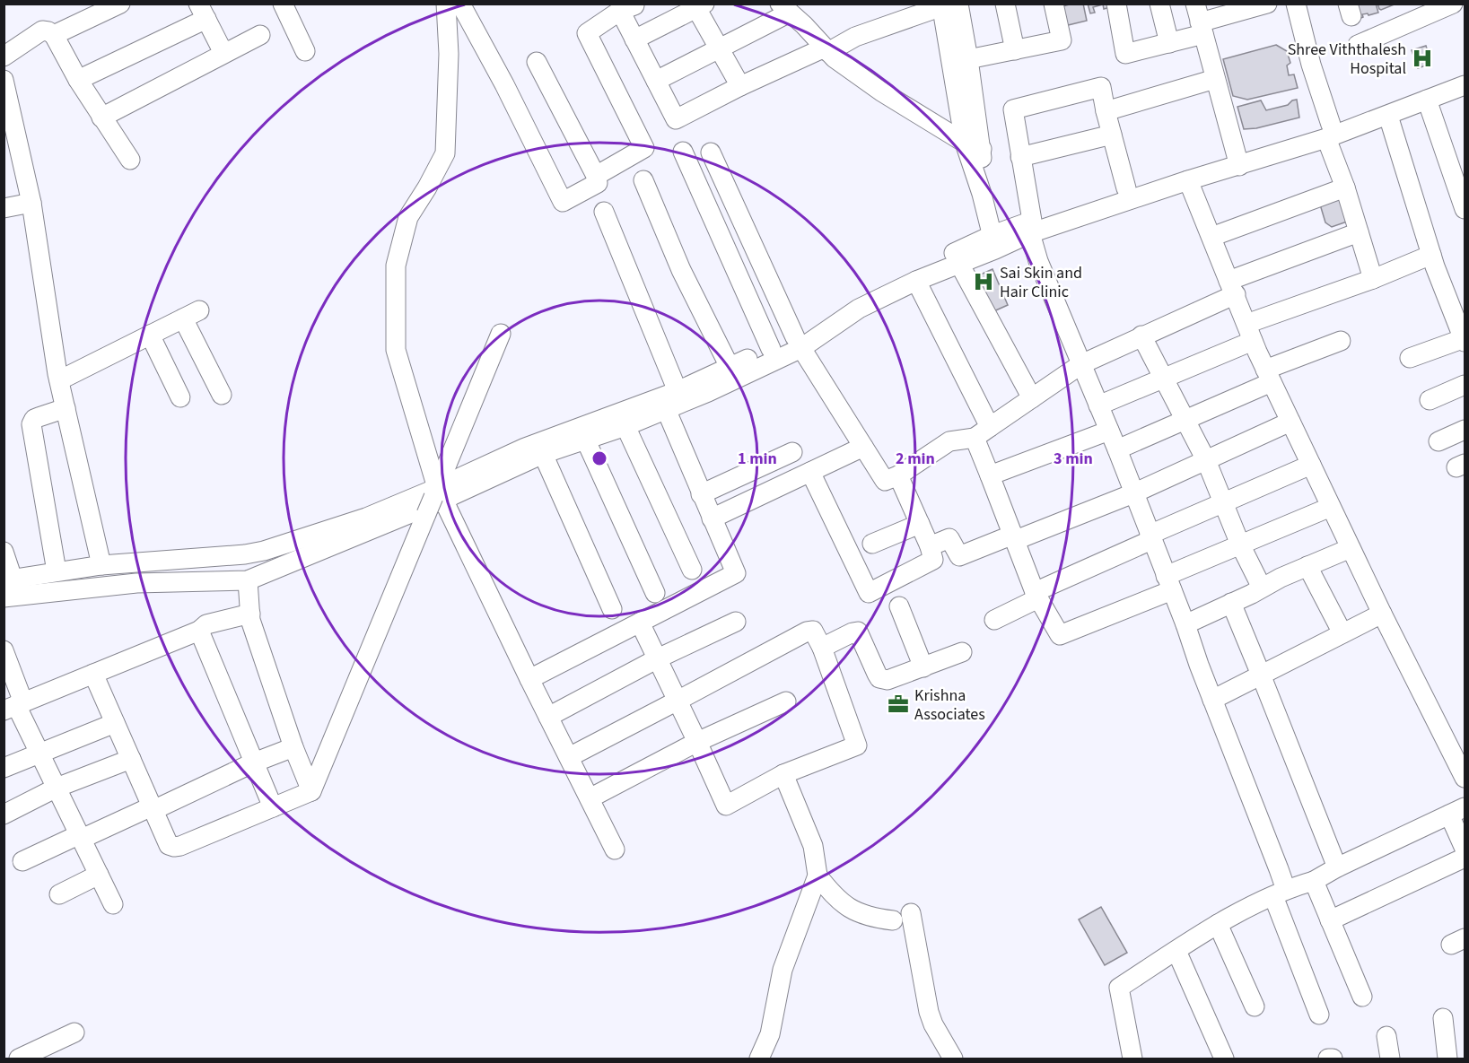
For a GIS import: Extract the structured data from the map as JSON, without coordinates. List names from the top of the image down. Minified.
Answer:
{"places":{"hospital":["Shree Viththalesh Hospital","Sai Skin and Hair Clinic"],"office":["Krishna Associates"]},"rings":["1 min","2 min","3 min"]}
